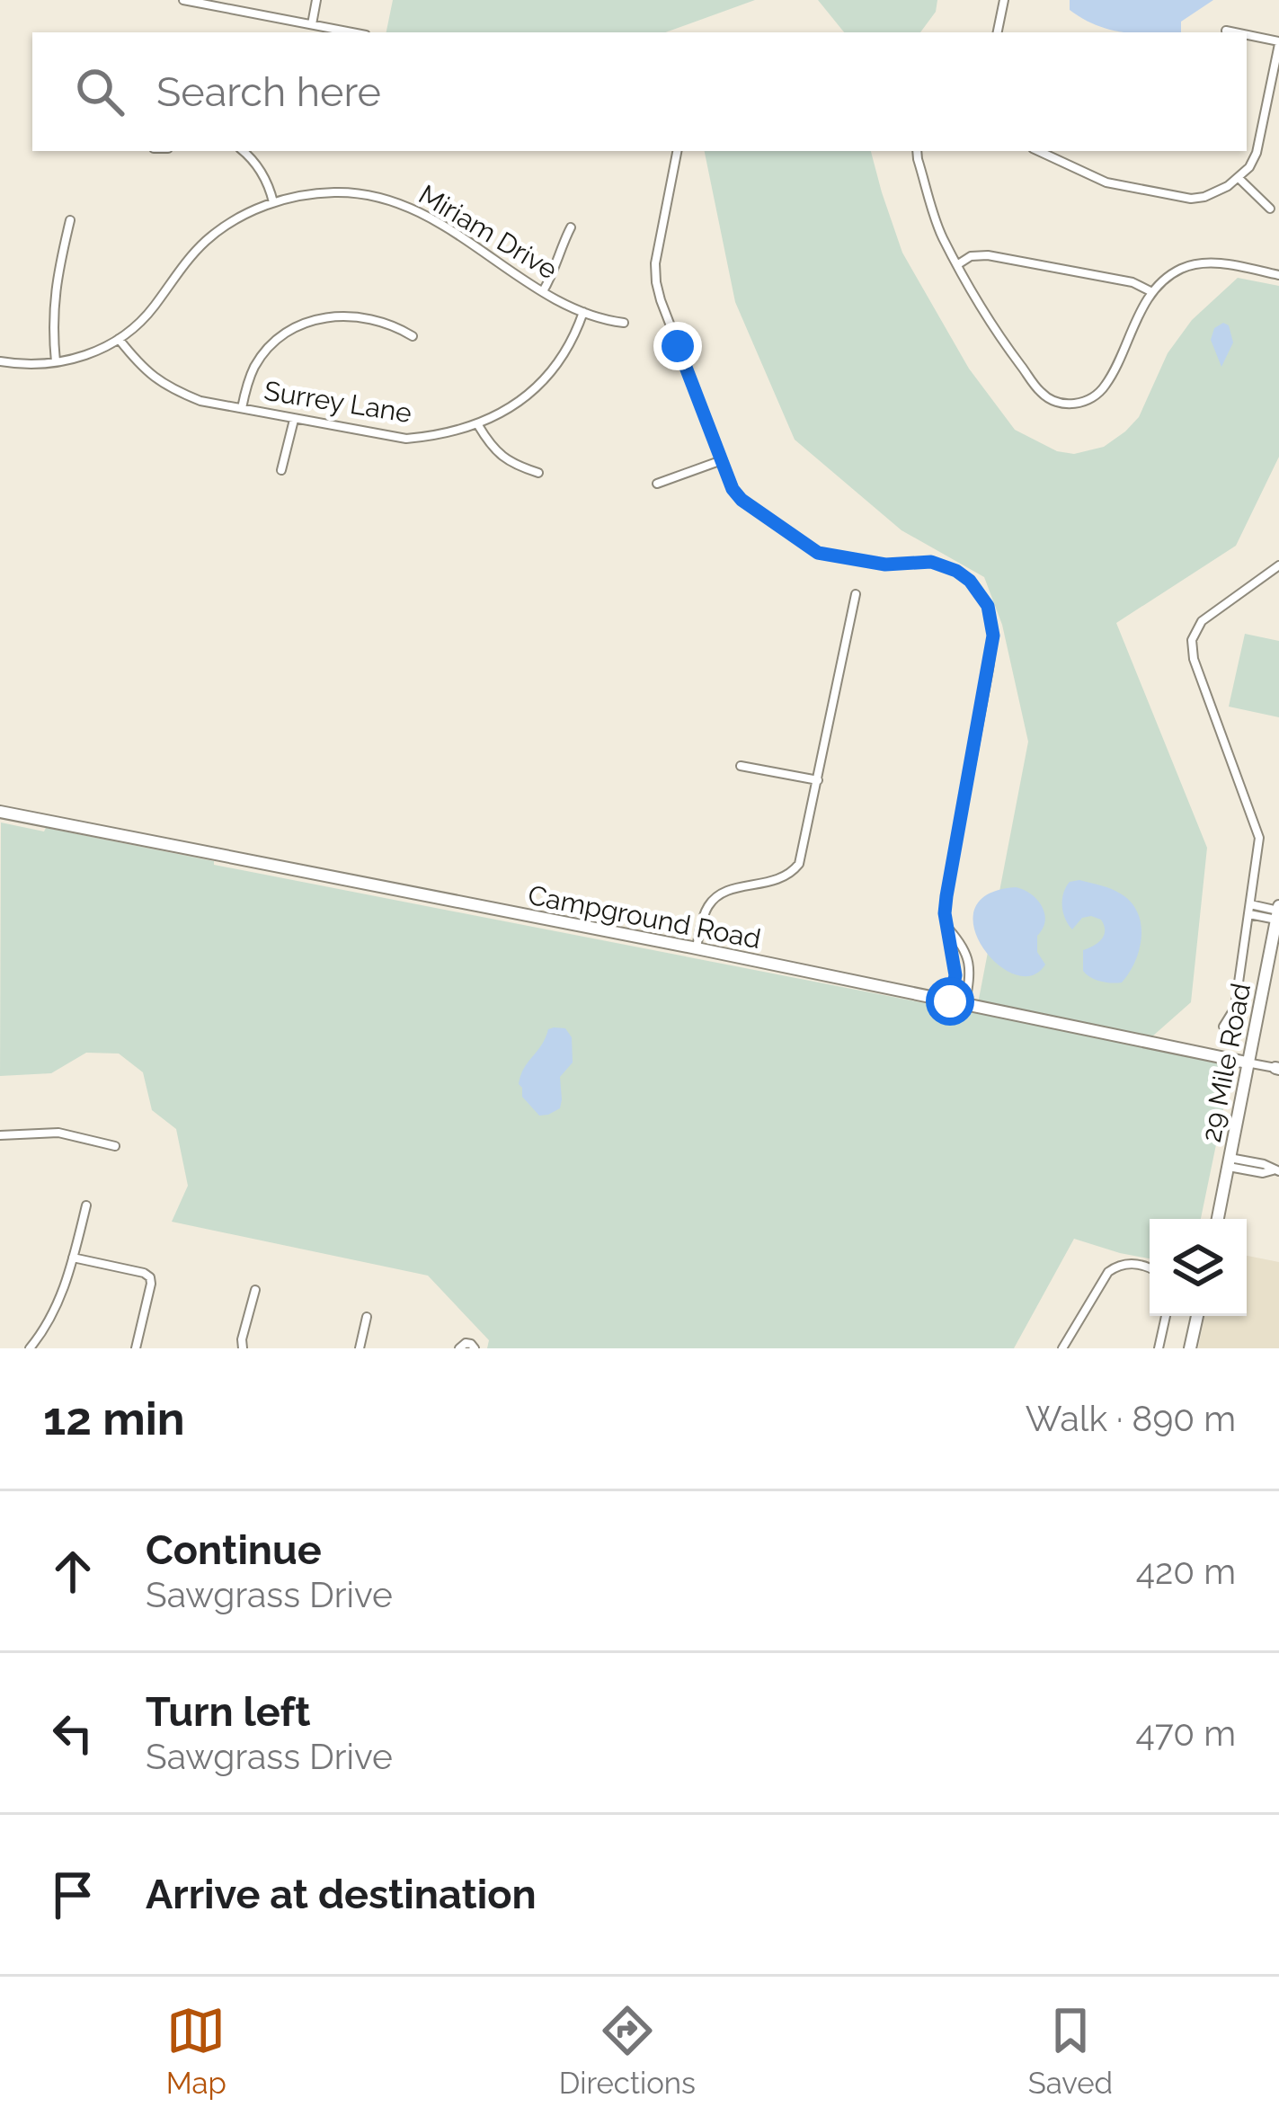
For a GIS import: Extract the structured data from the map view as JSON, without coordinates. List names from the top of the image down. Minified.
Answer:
{"streets":{"street":["Miriam Drive","Surrey Lane","Campground Road","29 Mile Road"]},"crossings":[["Miriam Drive","Surrey Lane"],["Campground Road","29 Mile Road"]],"page":{"search":"Search here","heading":["12 min","Walk · 890 m"],"list":[["Continue","Sawgrass Drive","420 m"],["Turn left","Sawgrass Drive","470 m"],"Arrive at destination"],"nav":["Map","Directions","Saved"]}}
